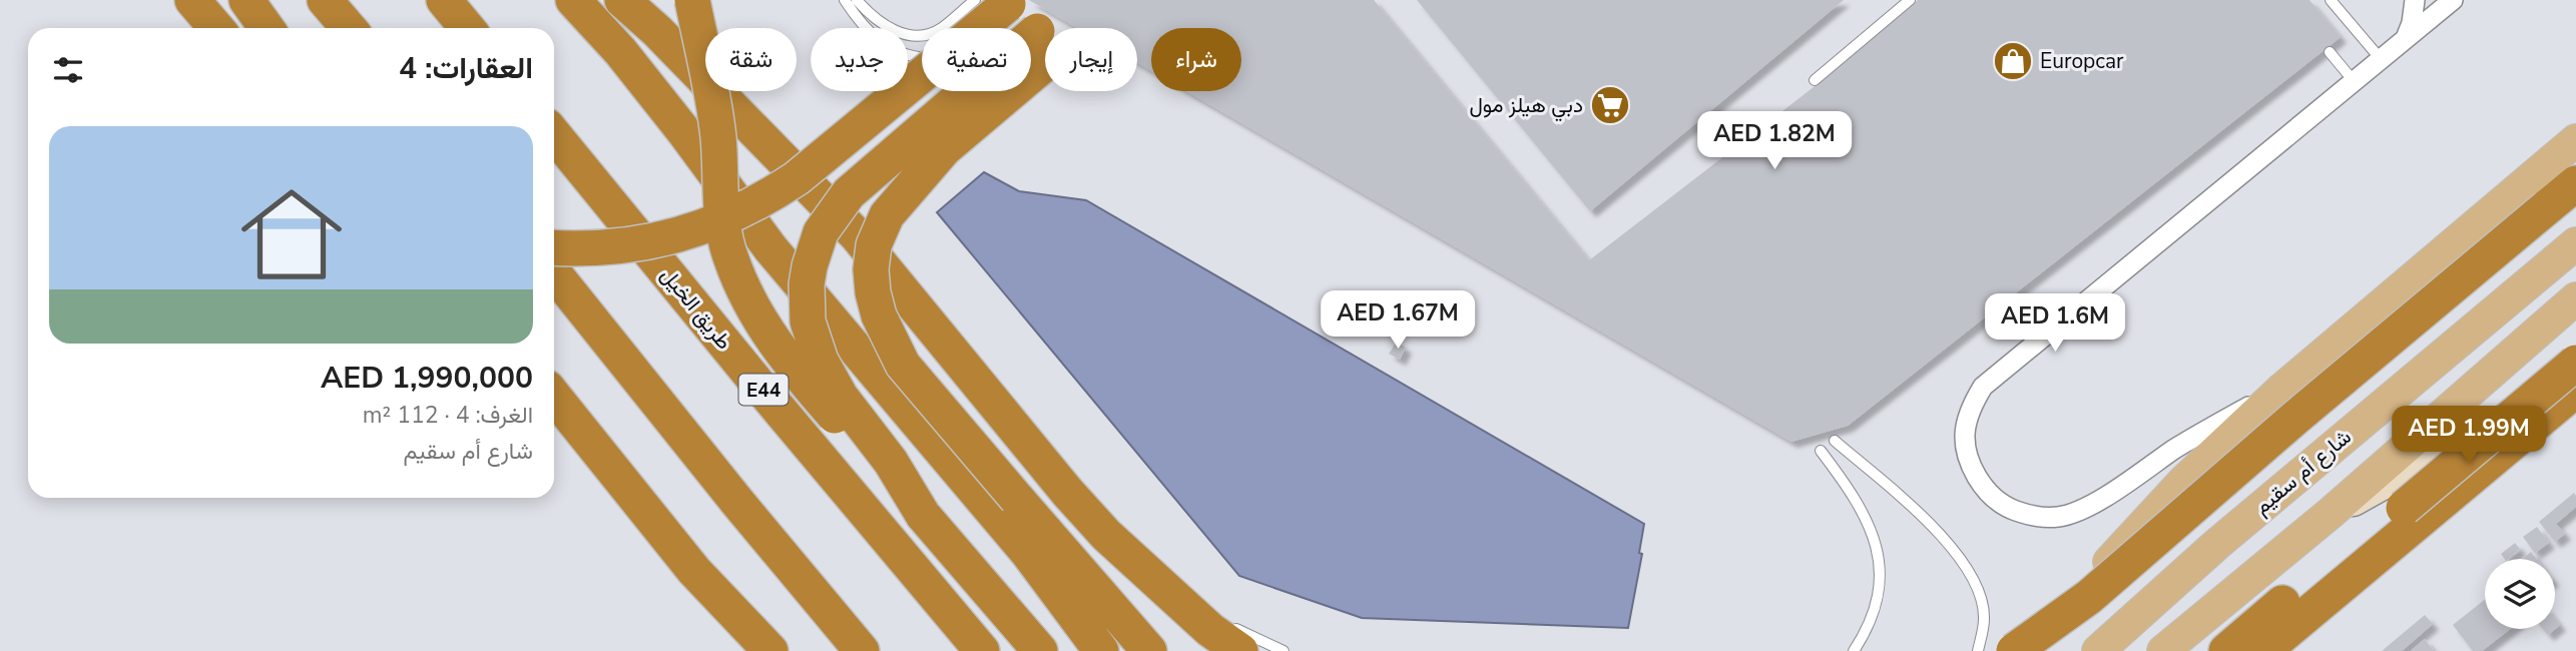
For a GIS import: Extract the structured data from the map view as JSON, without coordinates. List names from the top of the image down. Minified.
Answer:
{"streets":{"highway":["طريق الخيل","E44"],"main road":["شارع أم سقيم"]},"places":{"shop":["Europcar"],"supermarket":["دبي هيلز مول"]},"page":{"chip":["شراء","إيجار","تصفية","جديد","شقة"],"heading":"العقارات: 4","price":["AED 1.82M","AED 1.67M","AED 1.6M","AED 1.99M"],"list":[{"name":"AED 1,990,000","note":"الغرف: 4 · 112 m² · شارع أم سقيم"}]}}
